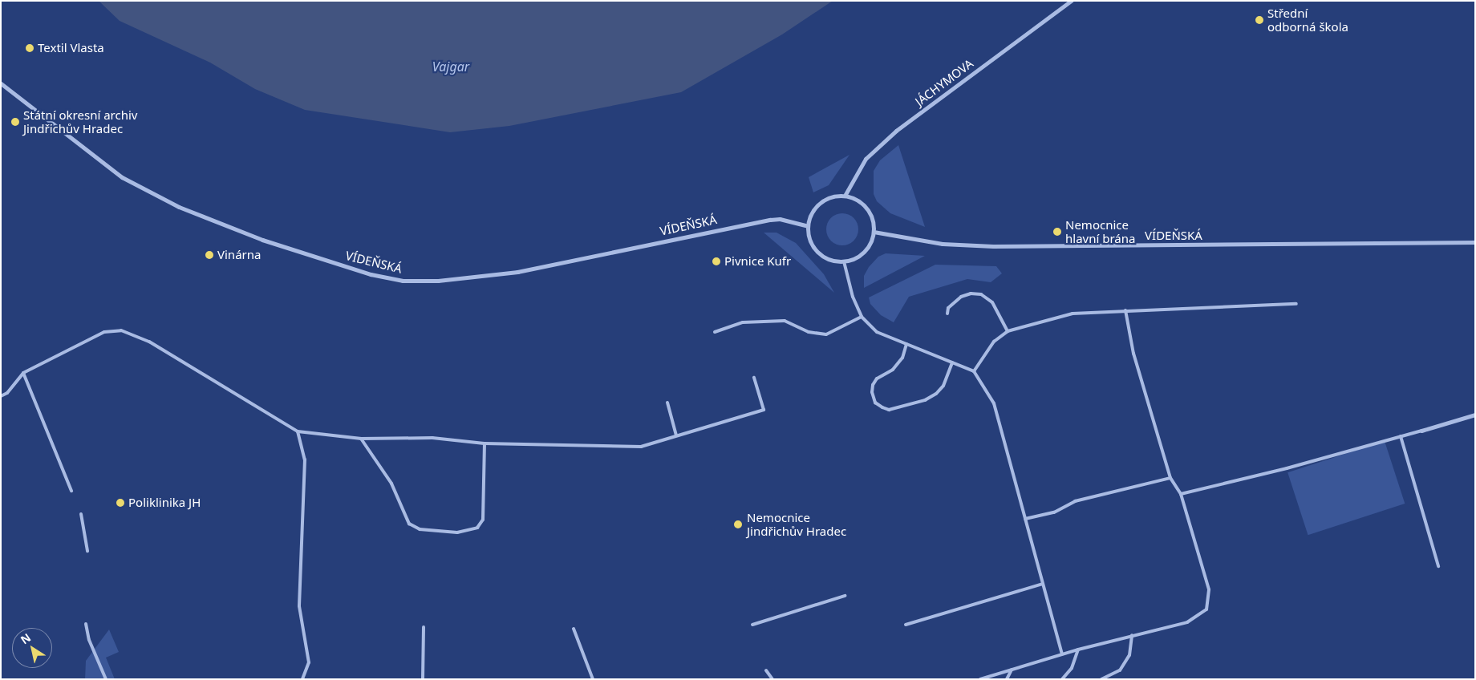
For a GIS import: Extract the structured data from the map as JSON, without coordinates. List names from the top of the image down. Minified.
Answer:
{"streets":{"street":["JÁCHYMOVA","VÍDEŇSKÁ"]},"crossings":[["JÁCHYMOVA","VÍDEŇSKÁ"]],"water":["Vajgar"],"places":["Střední odborná škola","Textil Vlasta","Státní okresní archiv Jindřichův Hradec","Nemocnice hlavní brána","Vinárna","Pivnice Kufr","Poliklinika JH","Nemocnice Jindřichův Hradec"],"north":"top left"}
